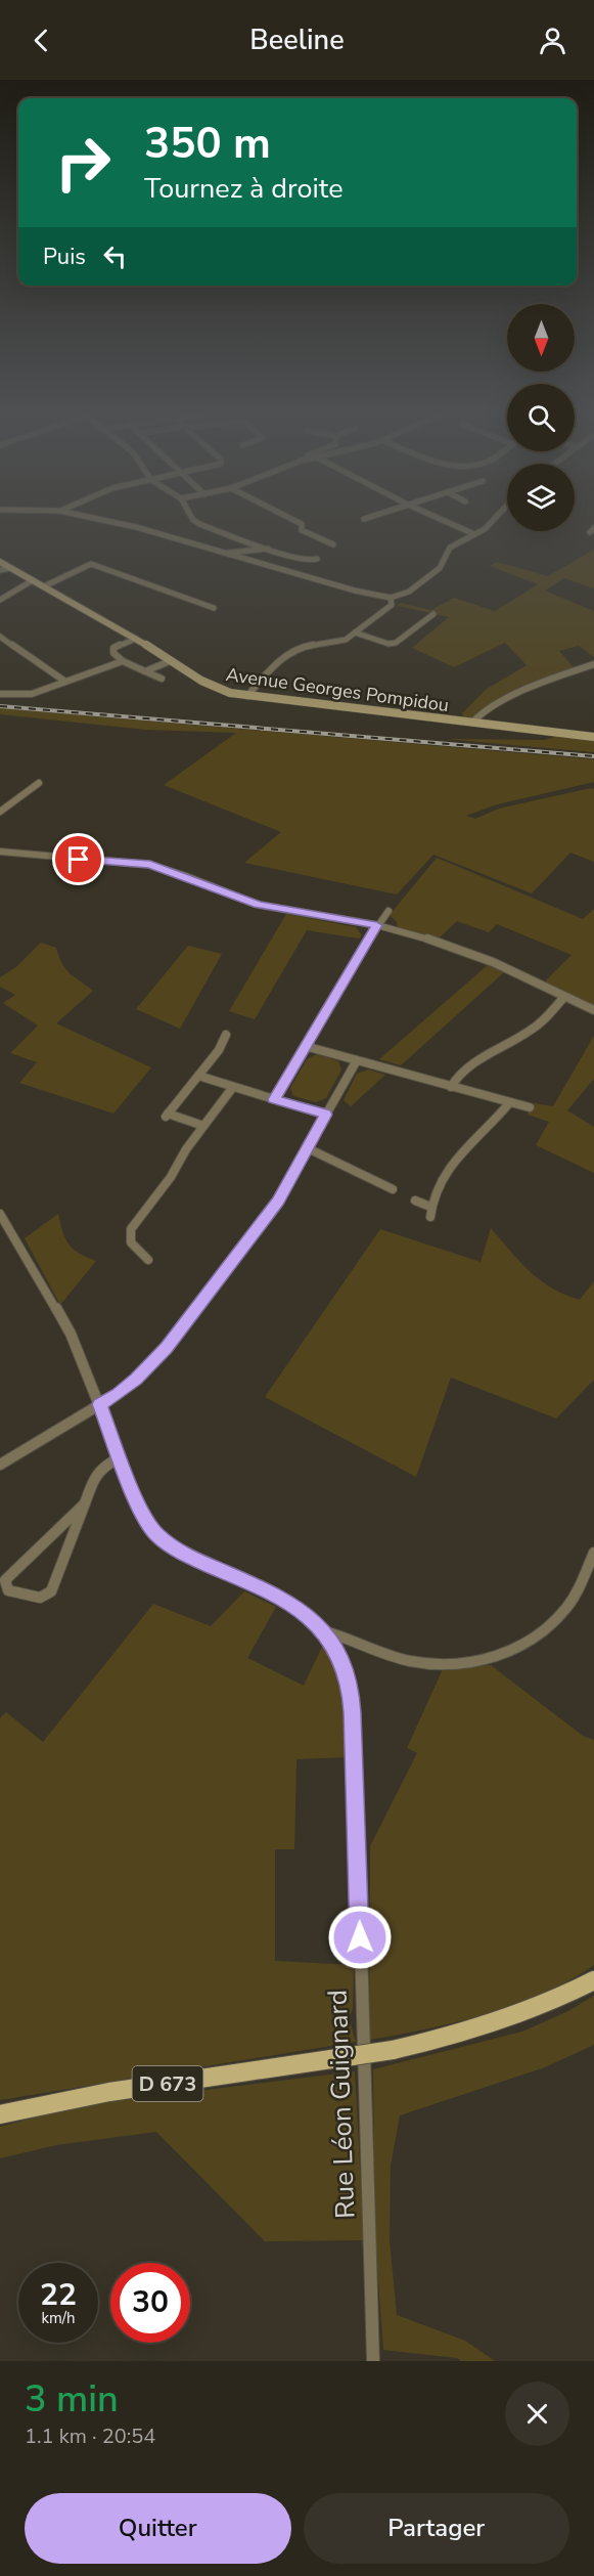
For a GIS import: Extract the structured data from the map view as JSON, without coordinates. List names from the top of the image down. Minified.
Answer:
{"streets":{"main road":["Avenue Georges Pompidou","D 673"],"street":["Rue Léon Guignard"]},"north":"bottom","page":{"header":"Beeline","turn":["350 m","Tournez à droite"],"then":"Puis","speed":"22 km/h","limit":"30","heading":["3 min","1.1 km · 20:54"],"buttons":["Quitter","Partager"]}}
